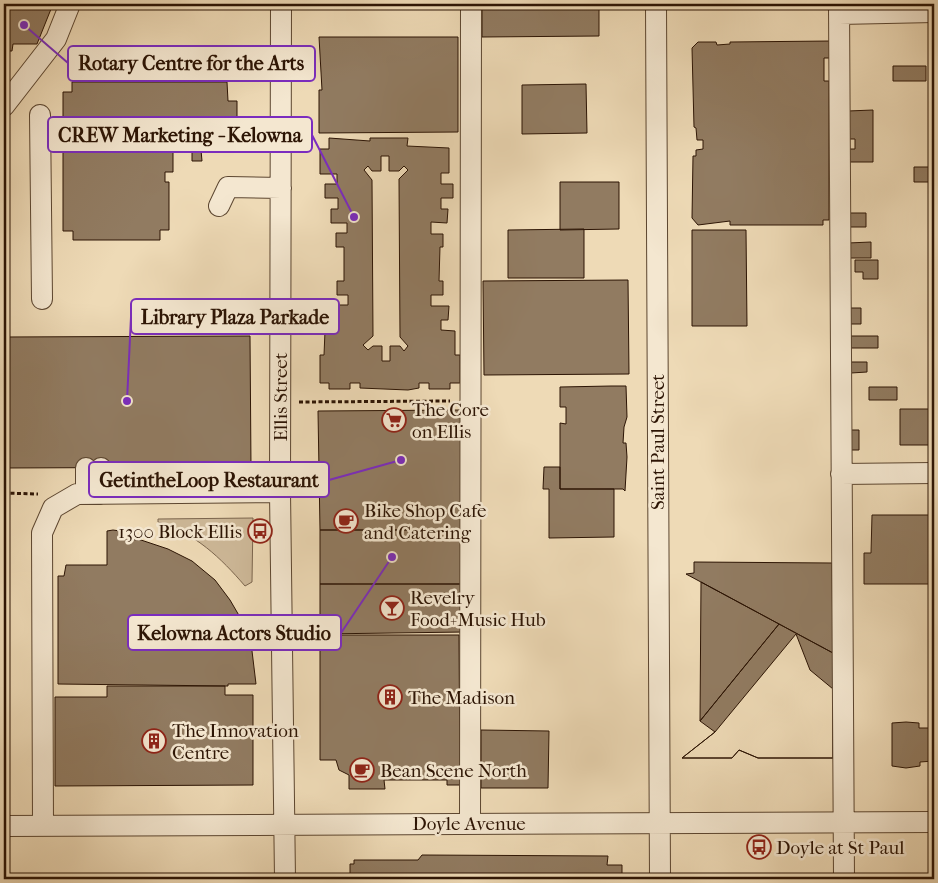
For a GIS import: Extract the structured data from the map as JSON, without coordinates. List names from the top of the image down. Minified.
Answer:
{"streets":{"street":["Ellis Street","Saint Paul Street","Doyle Avenue"]},"crossings":[["Ellis Street","Doyle Avenue"],["Saint Paul Street","Doyle Avenue"]],"places":{"other":["Rotary Centre for the Arts","CREW Marketing - Kelowna","Library Plaza Parkade","GetintheLoop Restaurant","Kelowna Actors Studio"],"supermarket":["The Core on Ellis"],"cafe":["Bike Shop Cafe and Catering","Bean Scene North"],"bus stop":["1300 Block Ellis","Doyle at St Paul"],"bar":["Revelry Food+Music Hub"],"building":["The Madison","The Innovation Centre"]}}
